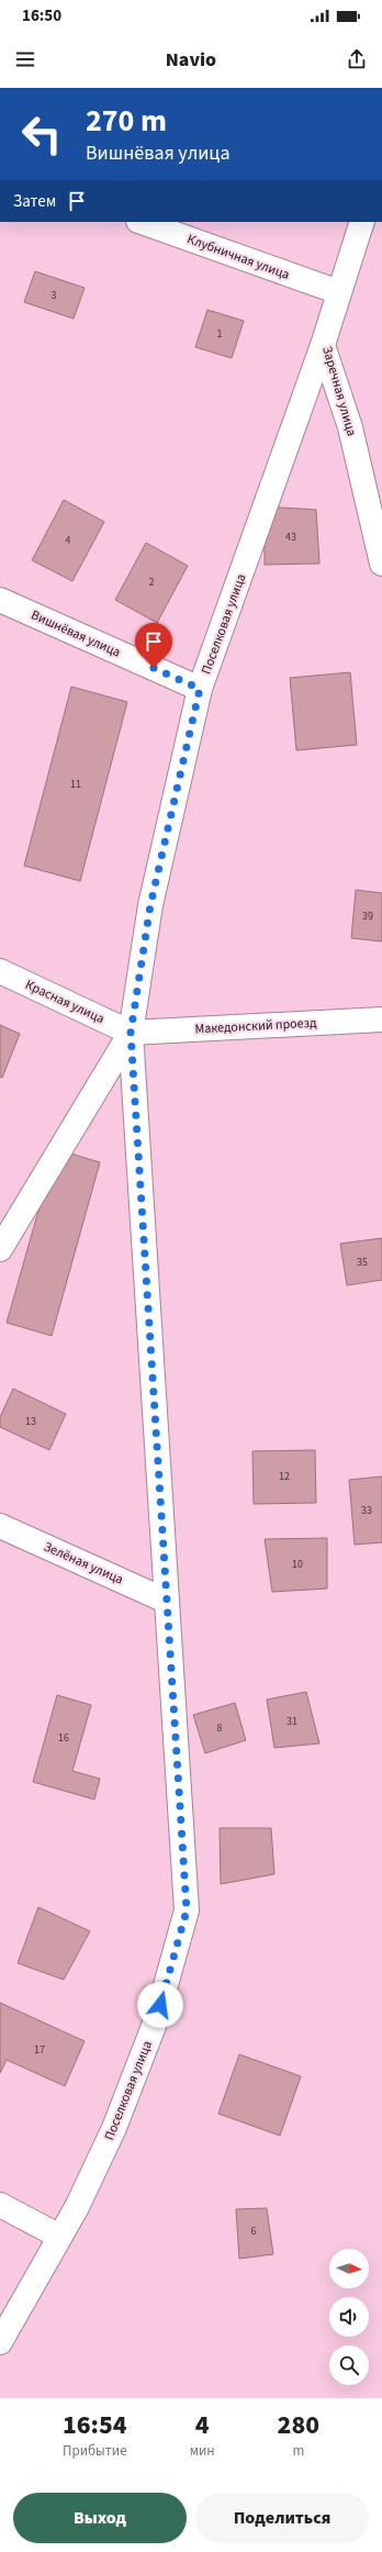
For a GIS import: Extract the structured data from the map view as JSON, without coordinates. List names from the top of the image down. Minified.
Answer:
{"streets":{"street":["Клубничная улица","Заречная улица","Поселковая улица","Вишнёвая улица","Красная улица","Македонский проезд","Зелёная улица"]},"crossings":[["Клубничная улица","Заречная улица"],["Заречная улица","Поселковая улица"],["Поселковая улица","Вишнёвая улица"],["Поселковая улица","Красная улица"],["Поселковая улица","Македонский проезд"],["Поселковая улица","Зелёная улица"],["Красная улица","Македонский проезд"]],"house_numbers":["3","1","43","4","2","11","39","35","13","12","33","10","31","8","16","17","6"],"north":"right","page":{"status":"16:50","header":"Navio","turn":["270 m","Вишнёвая улица"],"then":"Затем","eta":["16:54","Прибытие","4","мин","280","m"],"buttons":["Выход","Поделиться"]}}
